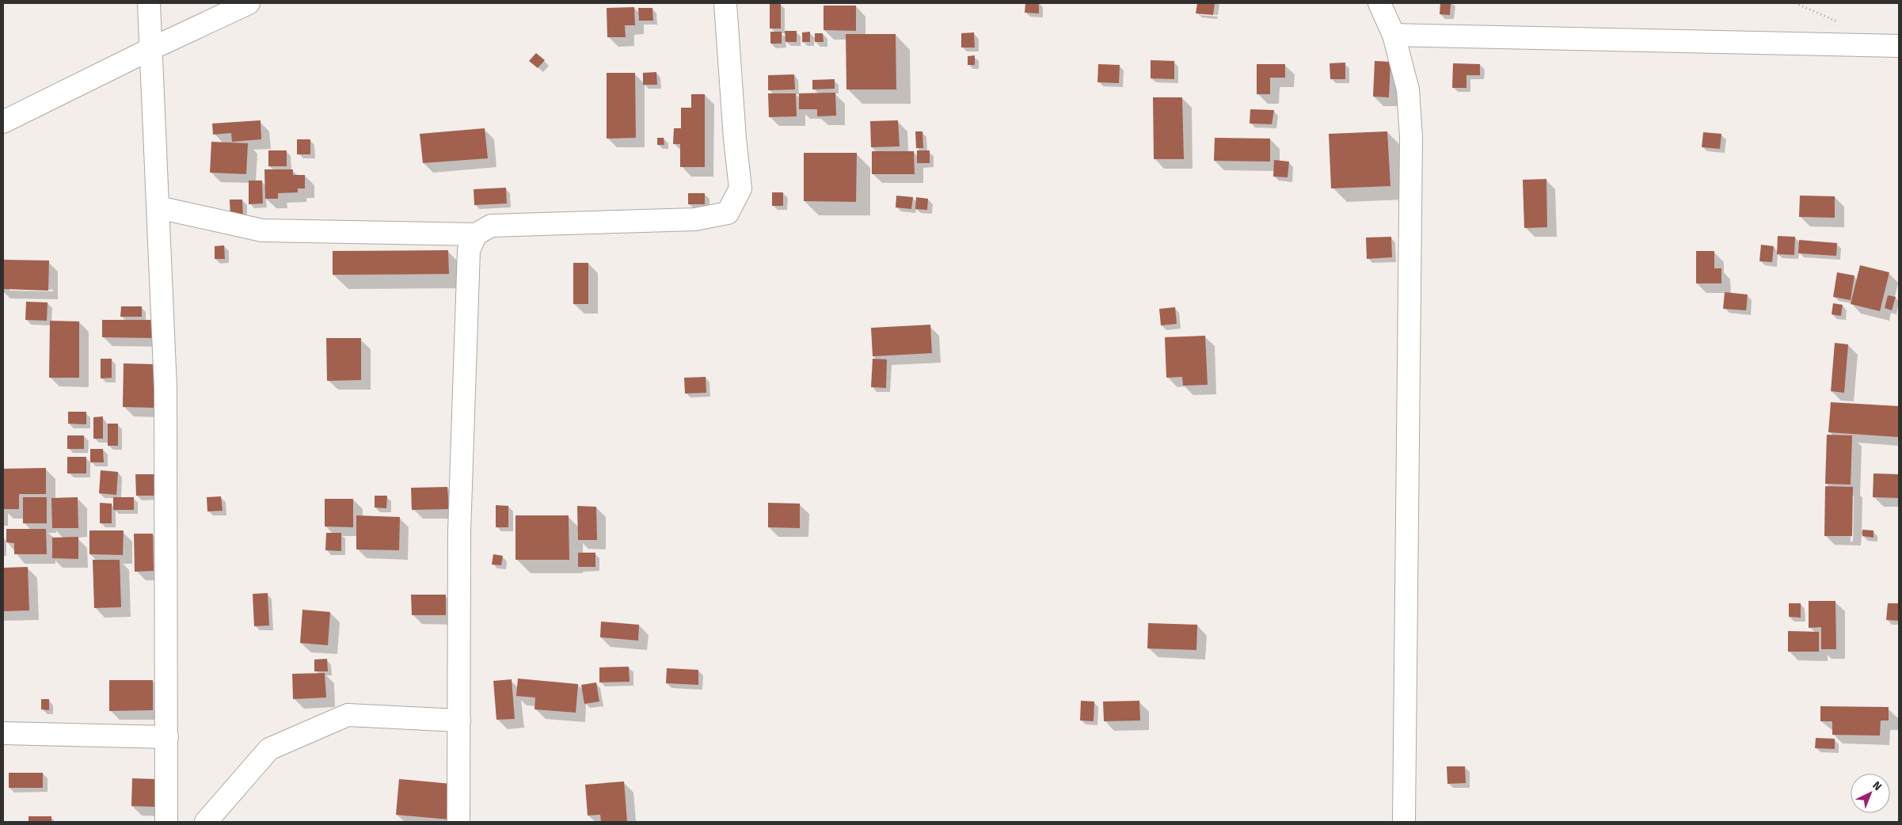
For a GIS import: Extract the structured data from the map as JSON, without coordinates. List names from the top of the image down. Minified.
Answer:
{"north":"top right"}
